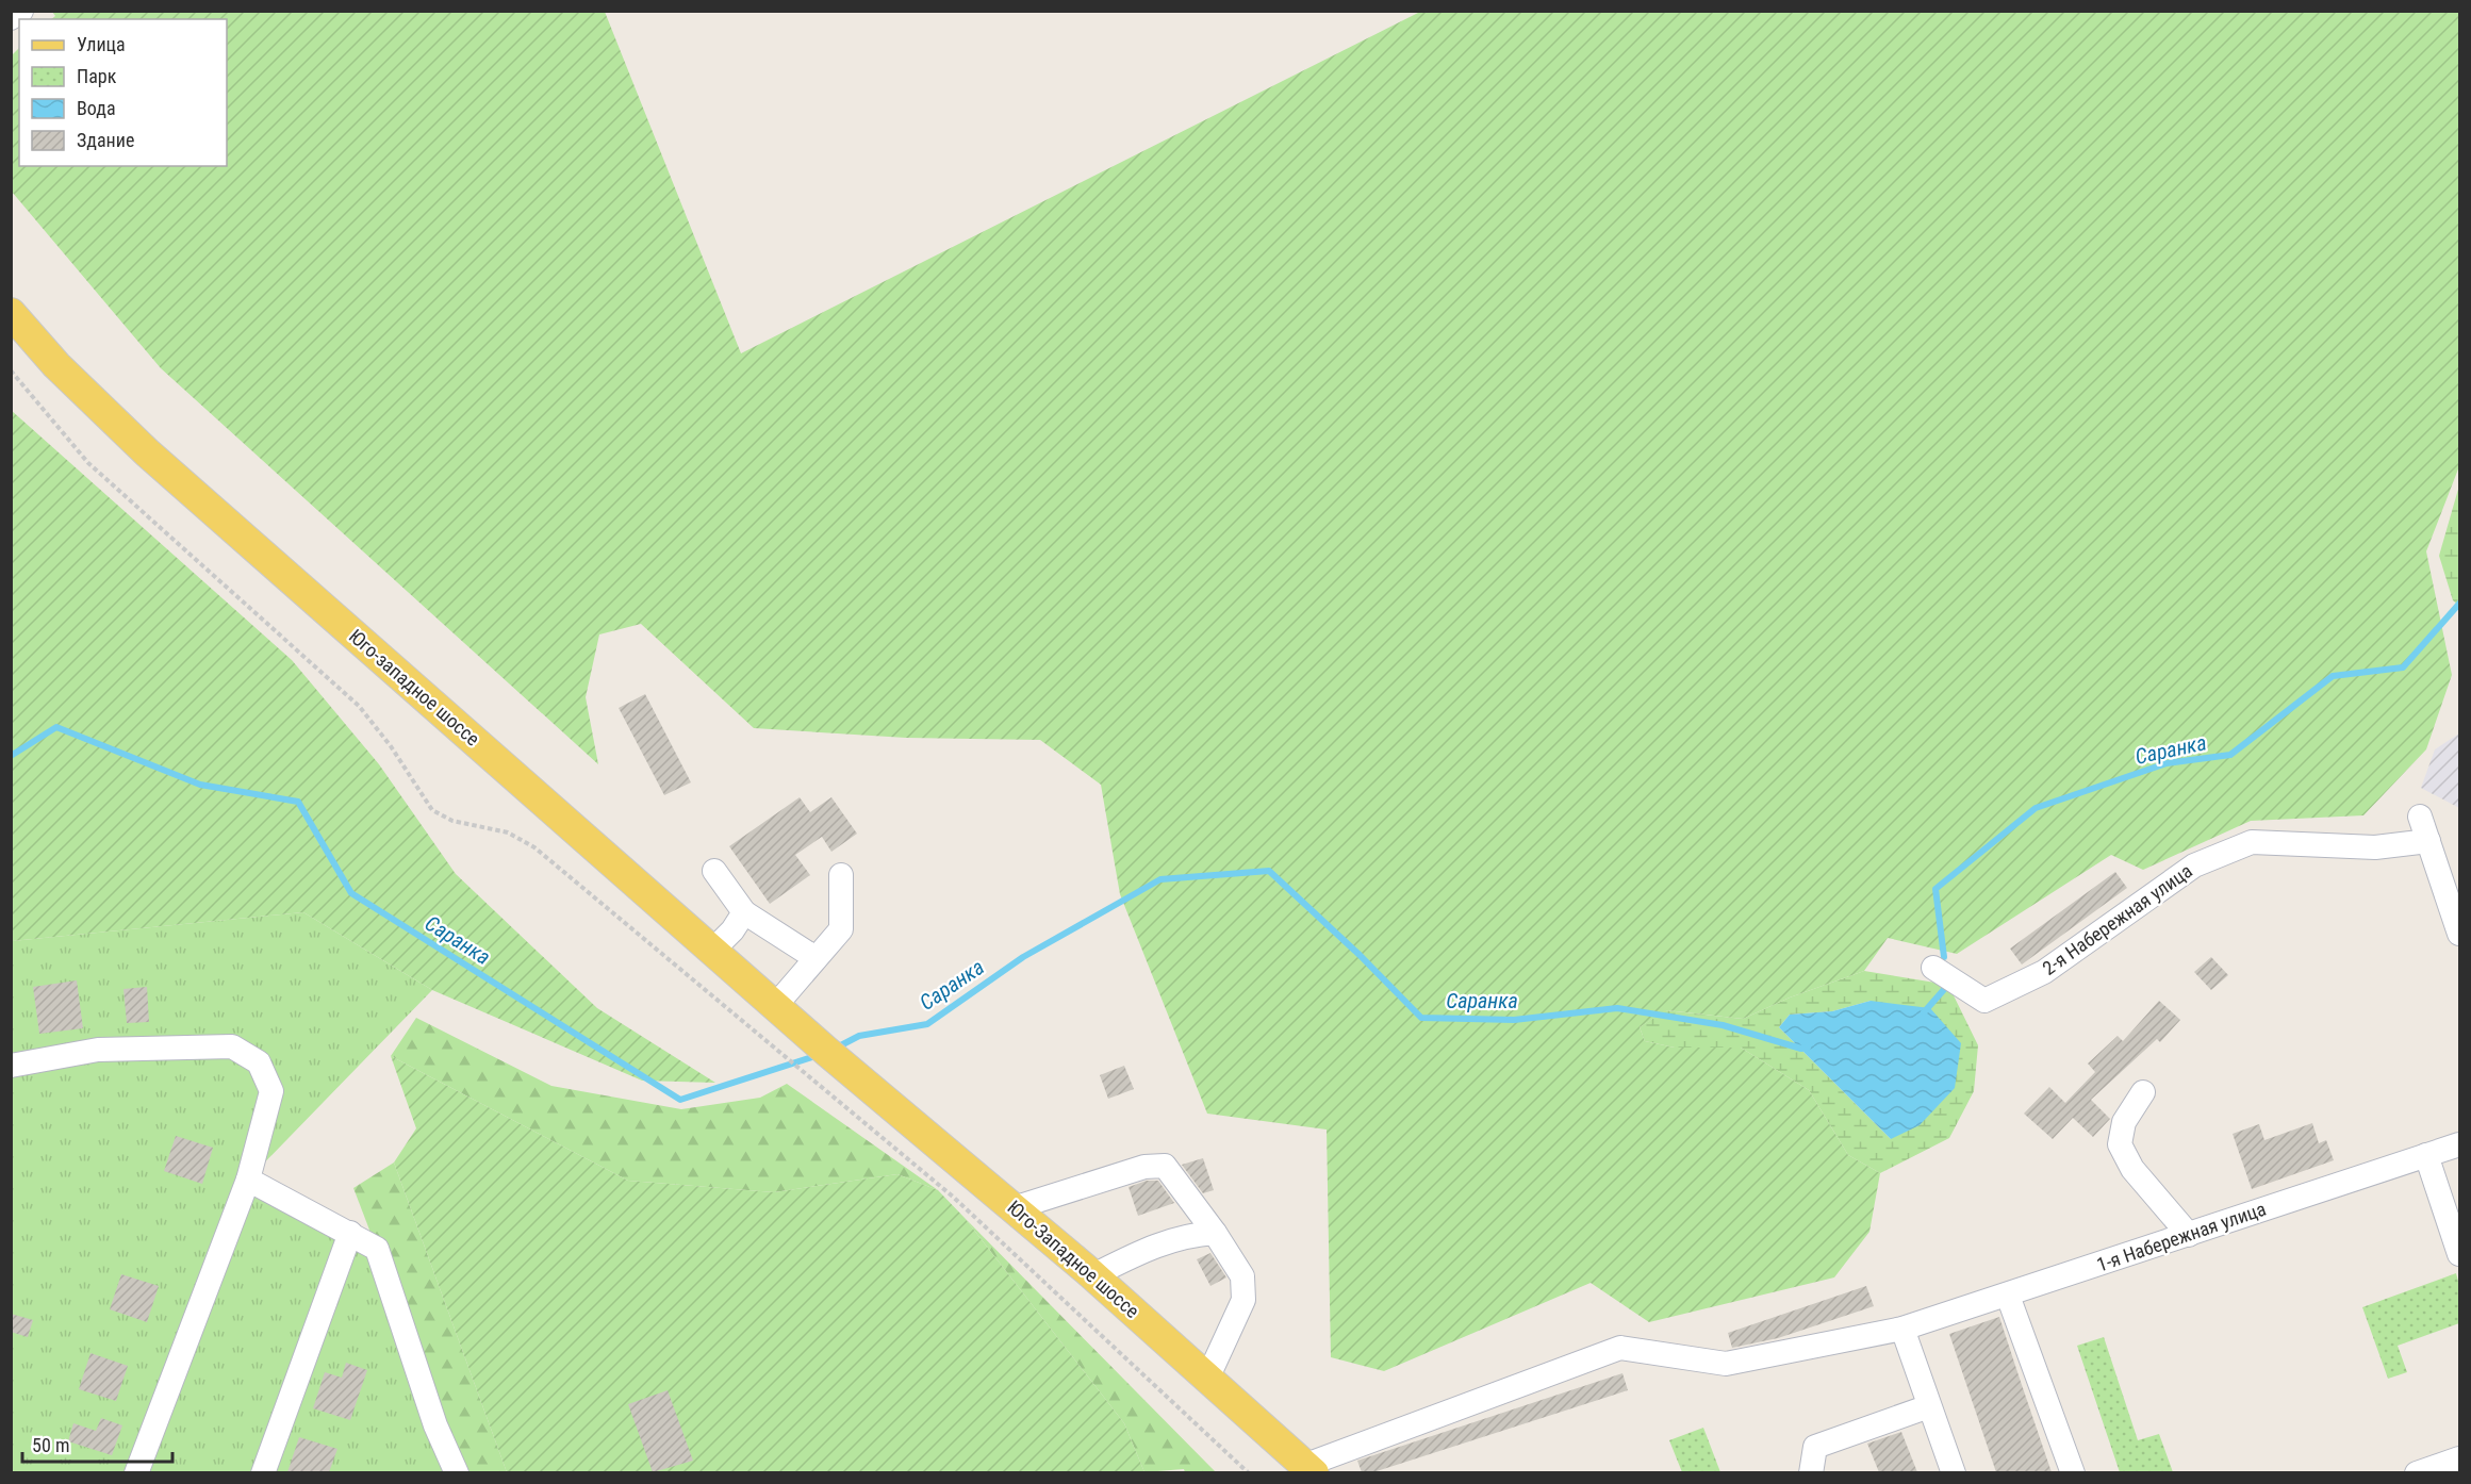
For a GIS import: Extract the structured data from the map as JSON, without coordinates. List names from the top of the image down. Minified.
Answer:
{"streets":{"main road":["Юго-западное шоссе","Юго-Западное шоссе"],"street":["2-я Набережная улица","1-я Набережная улица"]},"crossings":[["Юго-западное шоссе","Юго-Западное шоссе"],["1-я Набережная улица","Юго-Западное шоссе"]],"water":["Саранка"],"legend":["Улица","Парк","Вода","Здание"],"scale_bar":"50 m"}
